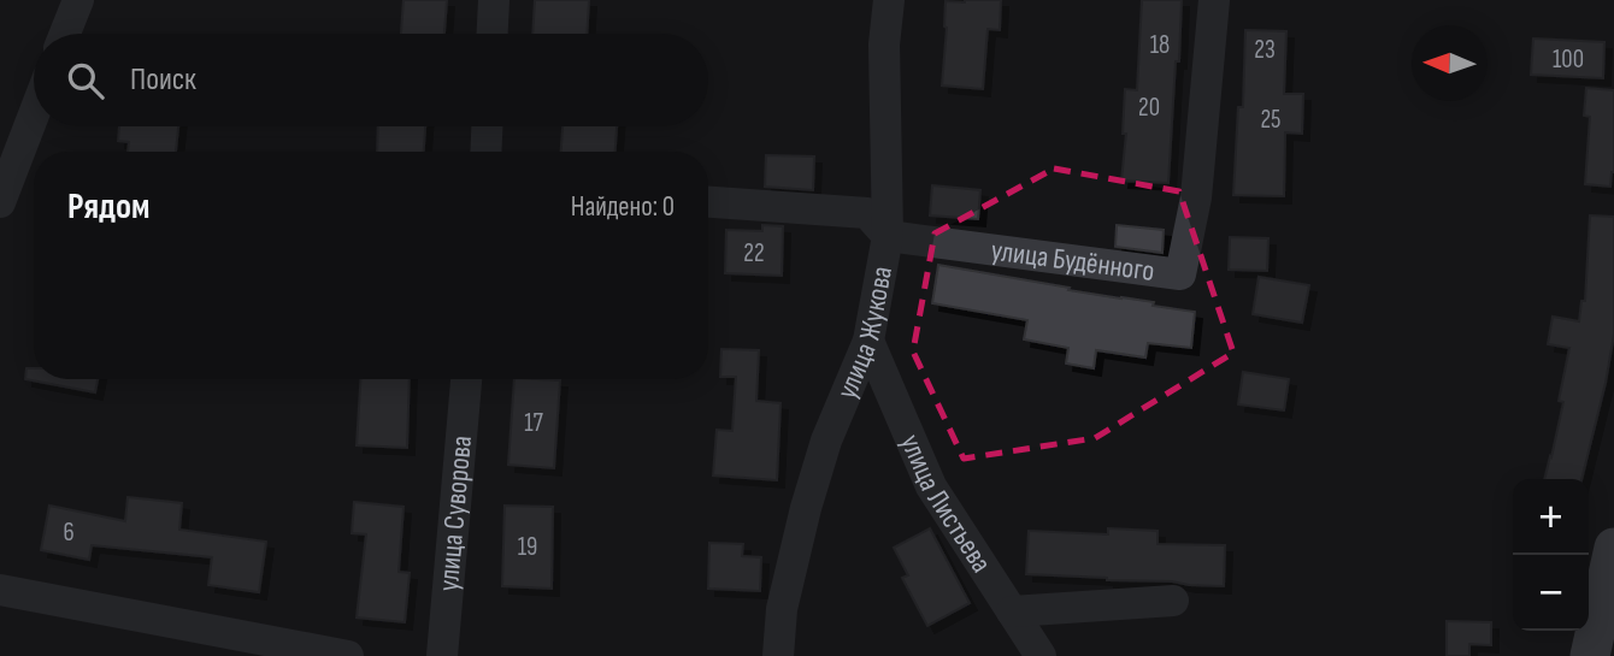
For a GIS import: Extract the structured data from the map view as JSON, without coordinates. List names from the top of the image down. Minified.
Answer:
{"streets":{"street":["улица Будённого","улица Жукова","улица Листьева","улица Суворова"]},"crossings":[["улица Будённого","улица Жукова"],["улица Жукова","улица Листьева"]],"house_numbers":["18","23","100","20","25","22","17","6","19"],"north":"left","page":{"search":"Поиск","heading":["Рядом","Найдено: 0"],"map_buttons":["+","−"]}}
